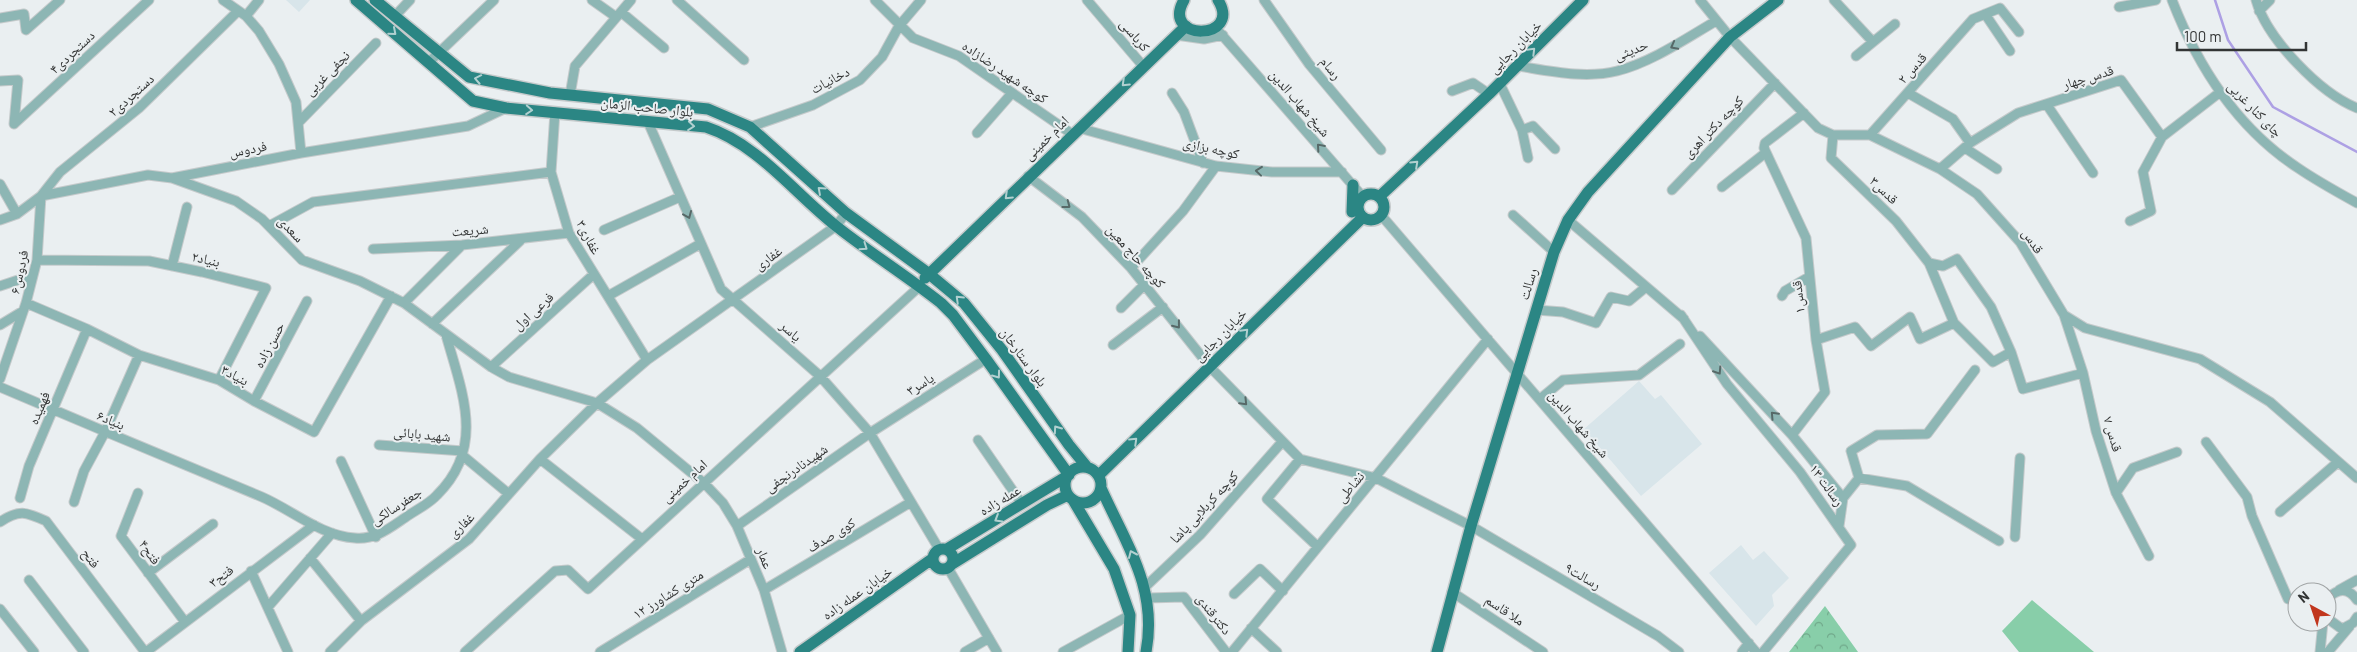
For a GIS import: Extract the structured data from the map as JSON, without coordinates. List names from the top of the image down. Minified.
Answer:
{"streets":{"main road":["خیابان رجایی","بلوار صاحب الزمان","امام خمینی","رسالت","بلوار ستارخان","عمله زاده","خیابان عمله زاده"],"street":["کرباسی","حدیثی","دستجردی۴","رسام","قدس ۲","کوچه شهید رضازاده","نجفی غربی","قدس چهار","دخانیات","دستجردی۲","شیخ شهاب الدین","چای کنار غربی","کوچه دکتر اهری","کوچه بزازی","فردوس","قدس۳","سعدی","شریعت","غفاری۳","قدس","کوچه حاج معین","غفاری","بنیاد۲","فردوس۶","قدس۱","فرعی اول","یاسر","حسن زاده","بنیاد۳","یاسر۳","فهمیده","بنیاد۶","شهید بابائی","قدس ۷","شهیدنادرنجفی","رسالت ۱۳","نشاطی","جعفرسالکی","کوچه کربلایی پاشا","کوی صدف","فتح۴","فتح","عمار","فتح۳","رسالت۹","۱۲ متری کشاورز","ملا قاسم","دکترقندی"]},"crossings":[["کرباسی","امام خمینی"],["خیابان رجایی","حدیثی"],["خیابان رجایی","شیخ شهاب الدین"],["خیابان رجایی","کوچه حاج معین"],["خیابان رجایی","بلوار ستارخان"],["خیابان رجایی","عمله زاده"],["قدس ۲","قدس"],["کوچه شهید رضازاده","دخانیات"],["کوچه شهید رضازاده","امام خمینی"],["کوچه شهید رضازاده","کوچه بزازی"],["قدس چهار","قدس"],["دخانیات","بلوار صاحب الزمان"],["دستجردی۲","فردوس"],["دستجردی۲","فردوس۶"],["شیخ شهاب الدین","کوچه بزازی"],["شیخ شهاب الدین","رسالت"],["شیخ شهاب الدین","نشاطی"],["بلوار صاحب الزمان","امام خمینی"],["بلوار صاحب الزمان","فردوس"],["بلوار صاحب الزمان","غفاری۳"],["بلوار صاحب الزمان","غفاری"],["بلوار صاحب الزمان","یاسر"],["بلوار صاحب الزمان","بلوار ستارخان"],["امام خمینی","کوچه بزازی"],["امام خمینی","کوچه حاج معین"],["امام خمینی","یاسر"],["امام خمینی","بلوار ستارخان"],["امام خمینی","عمار"],["فردوس","سعدی"],["فردوس","فردوس۶"],["قدس۳","قدس"],["سعدی","غفاری"],["سعدی","فرعی اول"],["سعدی","بنیاد۳"],["سعدی","جعفرسالکی"],["شریعت","غفاری۳"],["غفاری۳","غفاری"],["غفاری۳","فرعی اول"],["قدس","قدس ۷"],["کوچه حاج معین","کوچه کربلایی پاشا"],["کوچه حاج معین","رسالت۹"],["غفاری","یاسر"],["بنیاد۲","فردوس۶"],["بنیاد۲","بنیاد۳"],["فردوس۶","بنیاد۳"],["رسالت","رسالت ۱۳"],["رسالت","رسالت۹"],["رسالت","ملا قاسم"],["قدس۱","رسالت ۱۳"],["یاسر","یاسر۳"],["یاسر","شهیدنادرنجفی"],["یاسر","عمله زاده"],["یاسر","کوی صدف"],["یاسر","خیابان عمله زاده"],["حسن زاده","بنیاد۳"],["بلوار ستارخان","عمله زاده"],["بنیاد۳","فهمیده"],["یاسر۳","شهیدنادرنجفی"],["فهمیده","بنیاد۶"],["بنیاد۶","جعفرسالکی"],["شهید بابائی","جعفرسالکی"],["شهیدنادرنجفی","عمار"],["نشاطی","رسالت۹"],["عمله زاده","خیابان عمله زاده"],["جعفرسالکی","فتح۳"],["کوچه کربلایی پاشا","دکترقندی"],["کوی صدف","عمار"],["فتح۴","فتح۳"],["فتح","فتح۳"],["عمار","۱۲ متری کشاورز"]],"one_way":["خیابان رجایی","حدیثی","کوچه بزازی","کوچه حاج معین"],"scale_bar":"100 m","north":"top left"}
